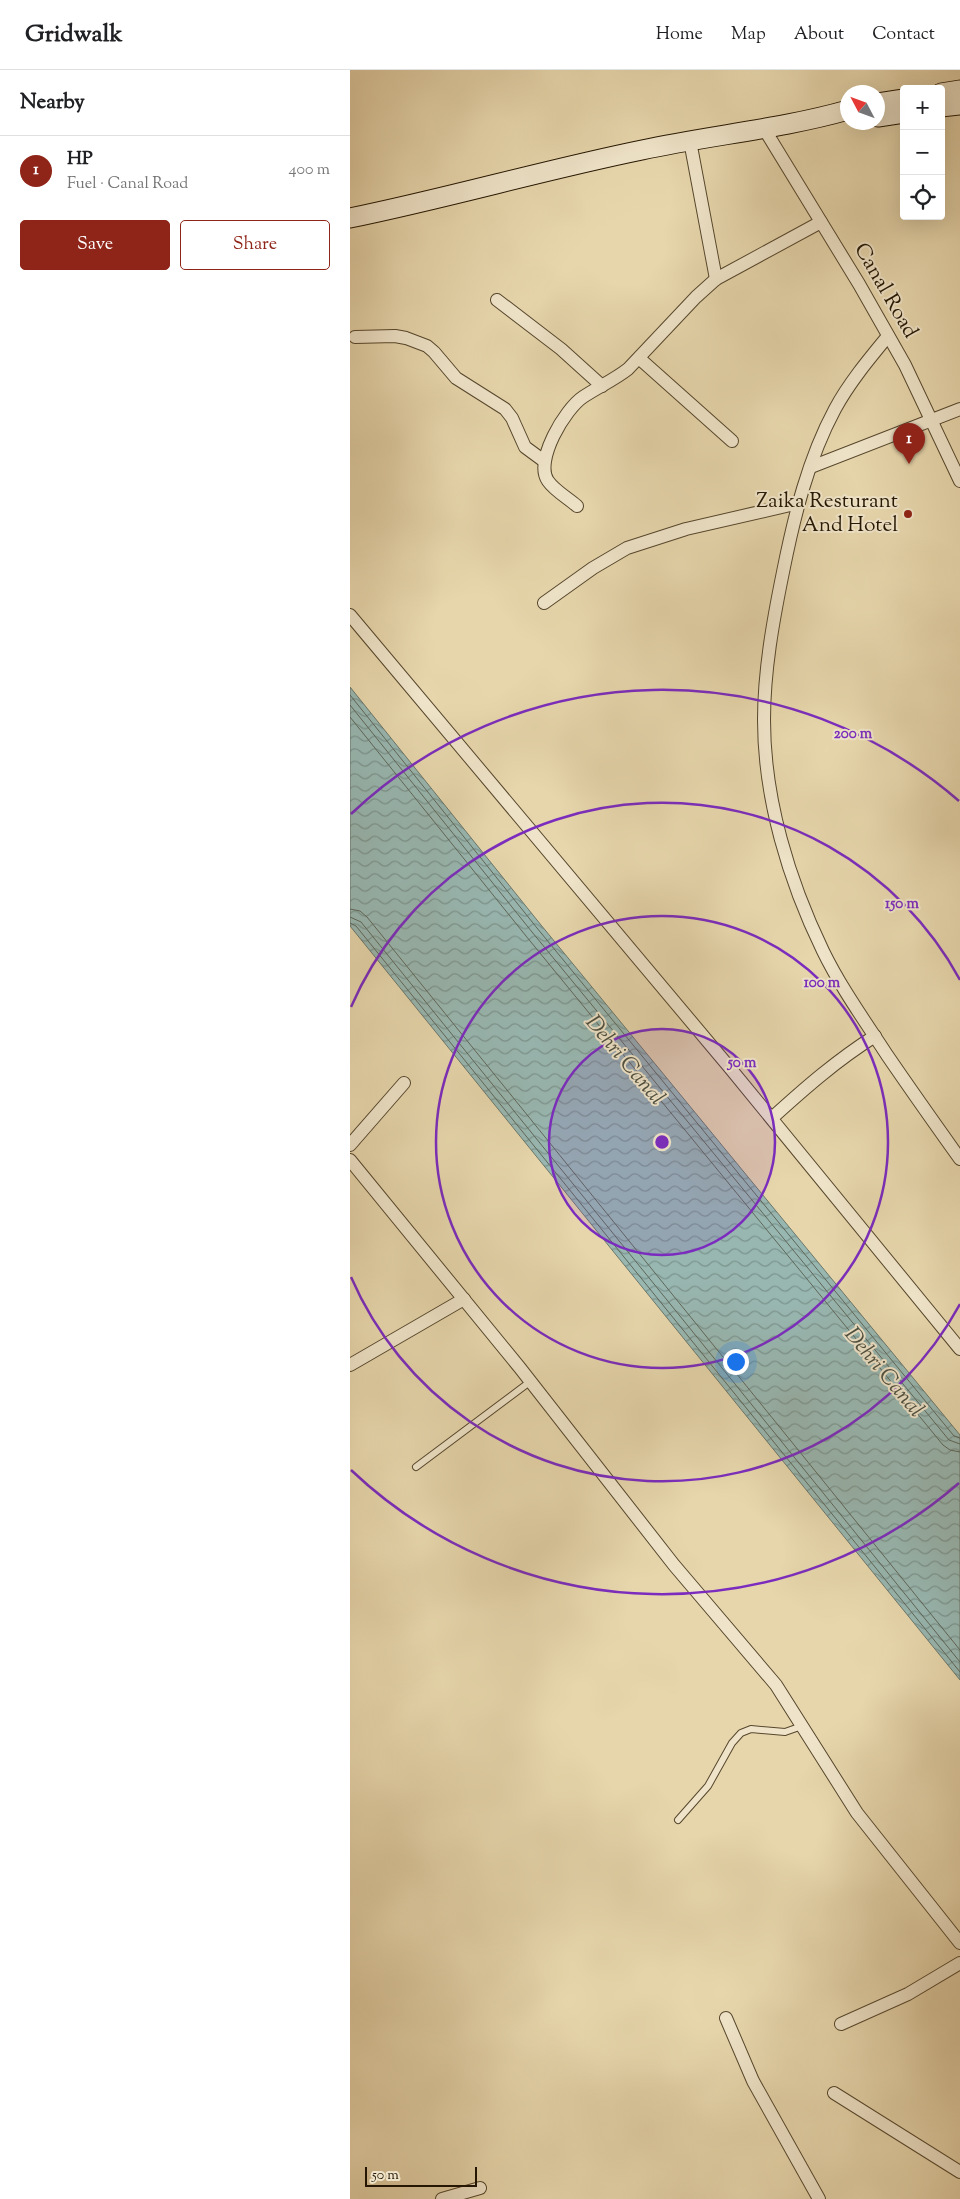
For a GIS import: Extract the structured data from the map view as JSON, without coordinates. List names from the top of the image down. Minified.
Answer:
{"streets":{"street":["Canal Road"]},"water":["Dehri Canal"],"places":["Zaika Resturant And Hotel"],"scale_bar":"50 m","north":"top left","page":{"header":"Gridwalk","nav":["Home","Map","About","Contact"],"heading":"Nearby","map_buttons":["+","−"],"list":[{"mark":"1","name":"HP","note":"Fuel · Canal Road","value":"400 m"}],"buttons":["Save","Share"],"pins":"1","scale":"50 m"},"rings":["200 m","150 m","100 m","50 m"]}
